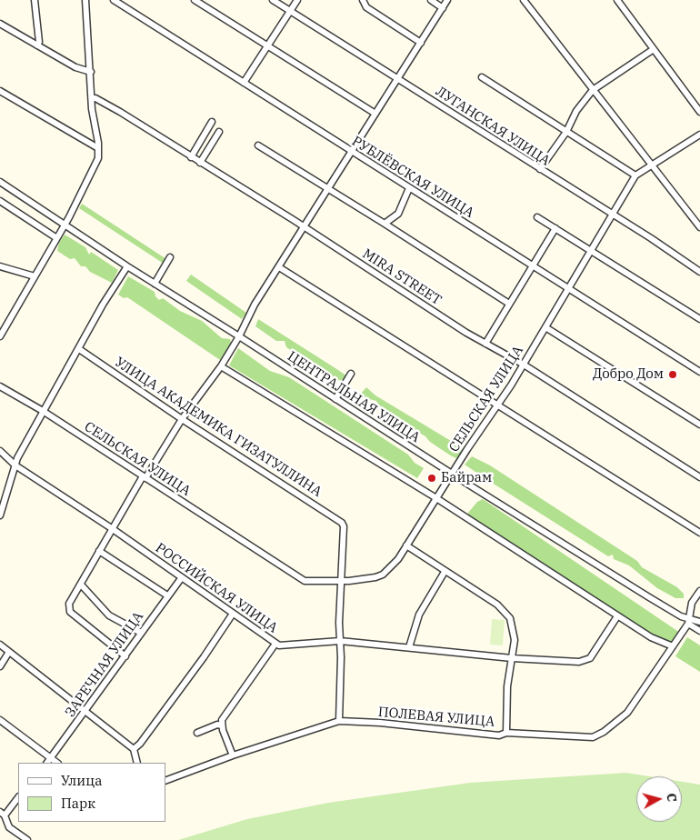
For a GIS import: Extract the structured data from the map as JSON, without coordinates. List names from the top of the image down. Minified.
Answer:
{"streets":{"street":["ЛУГАНСКАЯ УЛИЦА","РУБЛЁВСКАЯ УЛИЦА","MIRA STREET","ЦЕНТРАЛЬНАЯ УЛИЦА","СЕЛЬСКАЯ УЛИЦА","УЛИЦА АКАДЕМИКА ГИЗАТУЛЛИНА","РОССИЙСКАЯ УЛИЦА","ЗАРЕЧНАЯ УЛИЦА","ПОЛЕВАЯ УЛИЦА"]},"crossings":[["ЛУГАНСКАЯ УЛИЦА","СЕЛЬСКАЯ УЛИЦА"],["РУБЛЁВСКАЯ УЛИЦА","СЕЛЬСКАЯ УЛИЦА"],["MIRA STREET","СЕЛЬСКАЯ УЛИЦА"],["ЦЕНТРАЛЬНАЯ УЛИЦА","СЕЛЬСКАЯ УЛИЦА"],["ЦЕНТРАЛЬНАЯ УЛИЦА","ПОЛЕВАЯ УЛИЦА"],["СЕЛЬСКАЯ УЛИЦА","УЛИЦА АКАДЕМИКА ГИЗАТУЛЛИНА"],["РОССИЙСКАЯ УЛИЦА","ЗАРЕЧНАЯ УЛИЦА"]],"places":["Добро Дом","Байрам"],"legend":["Улица","Парк"],"north":"right"}
